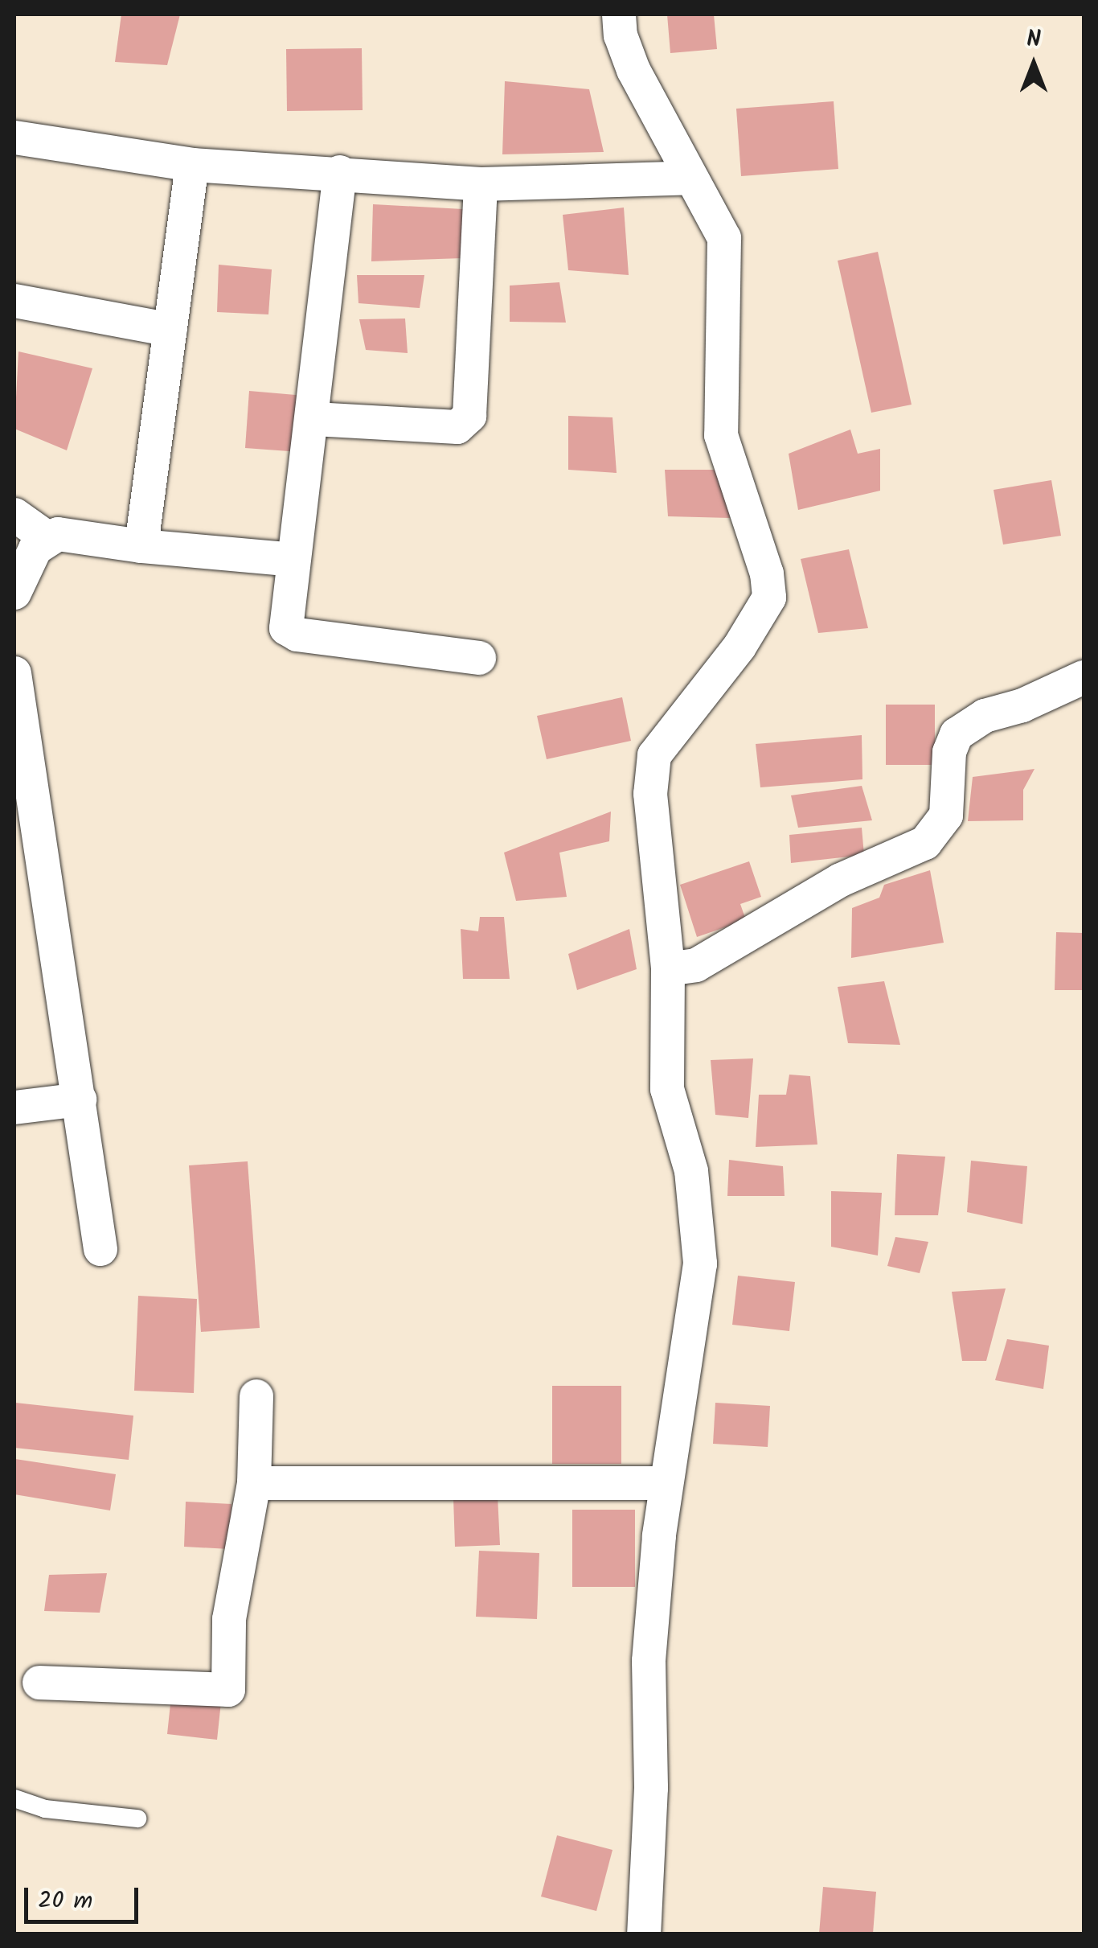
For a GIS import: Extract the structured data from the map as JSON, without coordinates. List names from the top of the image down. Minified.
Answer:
{"scale_bar":"20 m","north":"top"}
